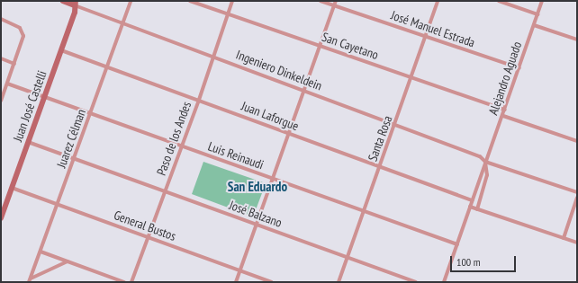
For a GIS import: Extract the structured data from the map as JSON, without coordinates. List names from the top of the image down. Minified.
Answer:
{"streets":{"main road":["Ingeniero Dinkeldein","Juan José Castelli"],"street":["José Manuel Estrada","San Cayetano","Alejandro Aguado","Juan Laforgue","Juarez Célman","Paso de los Andes","Santa Rosa","Luis Reinaudi","José Balzano","General Bustos"]},"crossings":[["José Manuel Estrada","Alejandro Aguado"],["José Manuel Estrada","Santa Rosa"],["San Cayetano","Alejandro Aguado"],["San Cayetano","Paso de los Andes"],["San Cayetano","Santa Rosa"],["Ingeniero Dinkeldein","Alejandro Aguado"],["Ingeniero Dinkeldein","Juan José Castelli"],["Ingeniero Dinkeldein","Juarez Célman"],["Ingeniero Dinkeldein","Paso de los Andes"],["Ingeniero Dinkeldein","Santa Rosa"],["Alejandro Aguado","Juan Laforgue"],["Alejandro Aguado","Luis Reinaudi"],["Juan José Castelli","Juan Laforgue"],["Juan José Castelli","Luis Reinaudi"],["Juan José Castelli","José Balzano"],["Juan José Castelli","General Bustos"],["Juan Laforgue","Juarez Célman"],["Juan Laforgue","Paso de los Andes"],["Juan Laforgue","Santa Rosa"],["Juarez Célman","Luis Reinaudi"],["Juarez Célman","José Balzano"],["Juarez Célman","General Bustos"],["Paso de los Andes","Luis Reinaudi"],["Paso de los Andes","José Balzano"],["Paso de los Andes","General Bustos"],["Santa Rosa","Luis Reinaudi"],["Santa Rosa","José Balzano"]],"districts":["San Eduardo"],"scale_bar":"100 m"}
